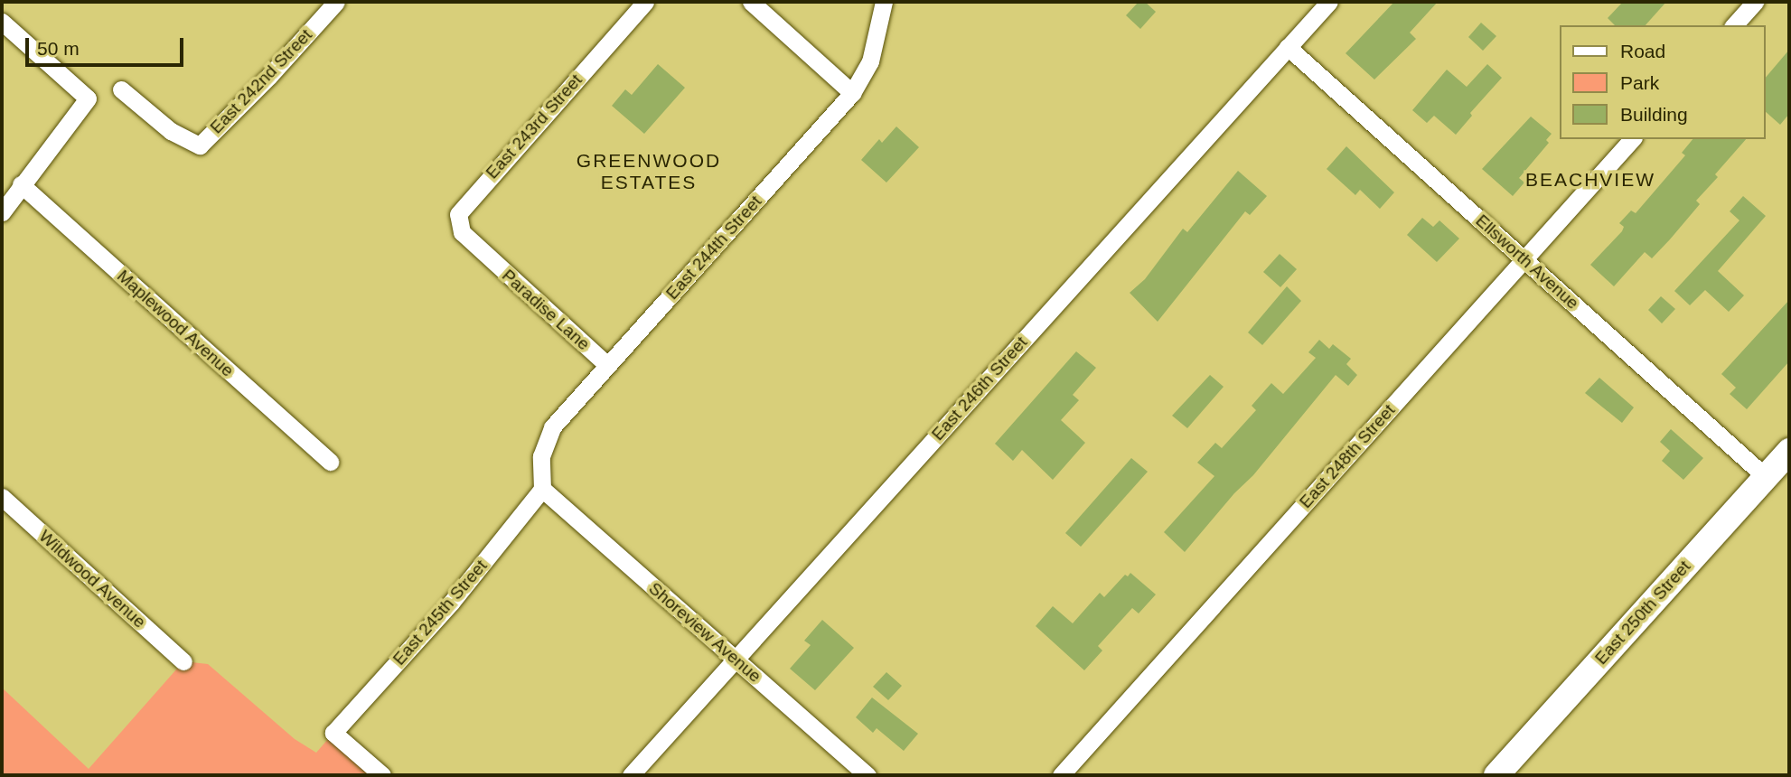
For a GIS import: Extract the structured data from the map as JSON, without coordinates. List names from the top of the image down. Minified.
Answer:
{"streets":{"street":["East 242nd Street","East 243rd Street","East 244th Street","Ellsworth Avenue","Paradise Lane","Maplewood Avenue","East 246th Street","East 248th Street","Wildwood Avenue","East 245th Street","East 250th Street","Shoreview Avenue"]},"crossings":[["East 243rd Street","Paradise Lane"],["East 244th Street","Paradise Lane"],["East 244th Street","East 245th Street"],["East 244th Street","Shoreview Avenue"],["Ellsworth Avenue","East 246th Street"],["Ellsworth Avenue","East 248th Street"],["Ellsworth Avenue","East 250th Street"],["East 246th Street","Shoreview Avenue"],["East 245th Street","Shoreview Avenue"]],"districts":["GREENWOOD ESTATES","BEACHVIEW"],"legend":["Road","Park","Building"],"scale_bar":"50 m"}
